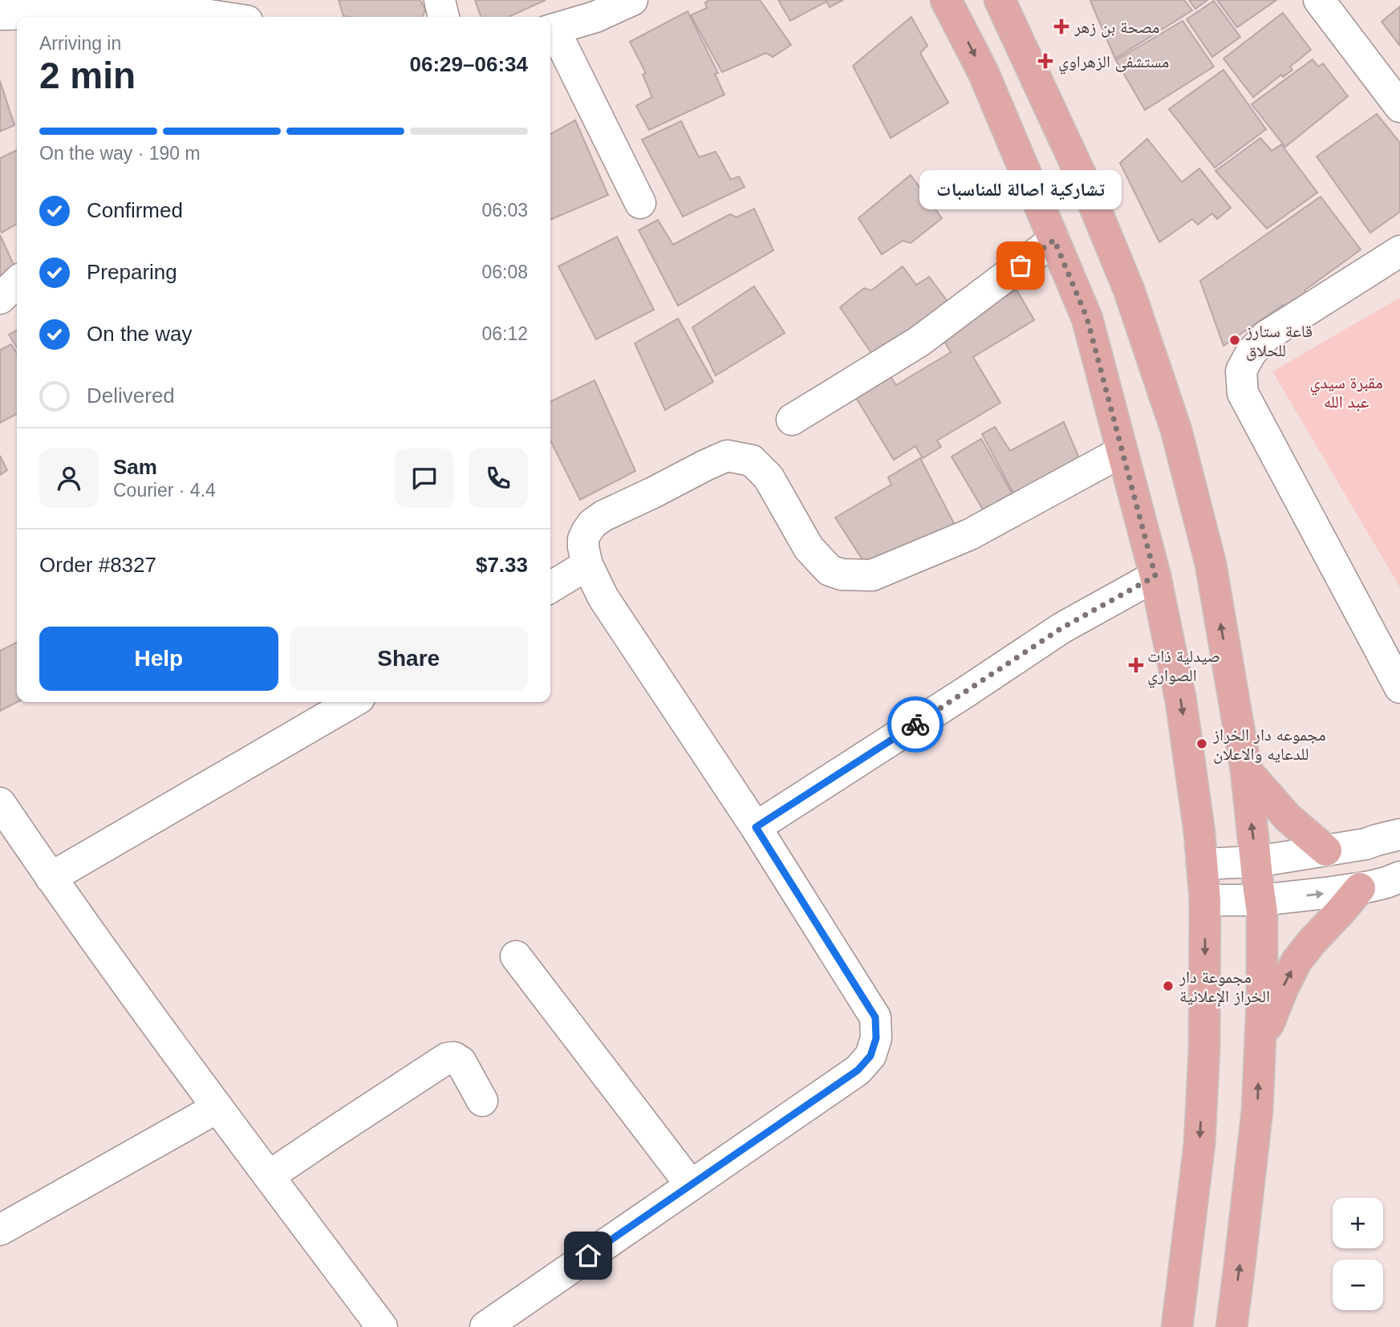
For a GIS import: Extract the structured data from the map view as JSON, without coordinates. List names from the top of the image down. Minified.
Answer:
{"parks":["مقبرة سيدي عبد الله"],"places":{"health":["مصحة بن زهر","مستشفى الزهراوي","صيدلية ذات الصواري"],"other":["تشاركية اصالة للمناسبات","قاعة ستارز للحلاق","مجموعه دار الخراز للدعايه والاعلان","مجموعة دار الخراز اﻹعلانية"]},"page":{"heading":["2 min","Arriving in","06:29–06:34"],"panel":["Sam","Courier · 4.4","Order #8327","$7.33"],"bar":"On the way · 190 m","bubble":"تشاركية اصالة للمناسبات","list":[["Confirmed","06:03"],["Preparing","06:08"],["On the way","06:12"],"Delivered"],"buttons":["Help","Share"],"map_buttons":["+","−"]}}
